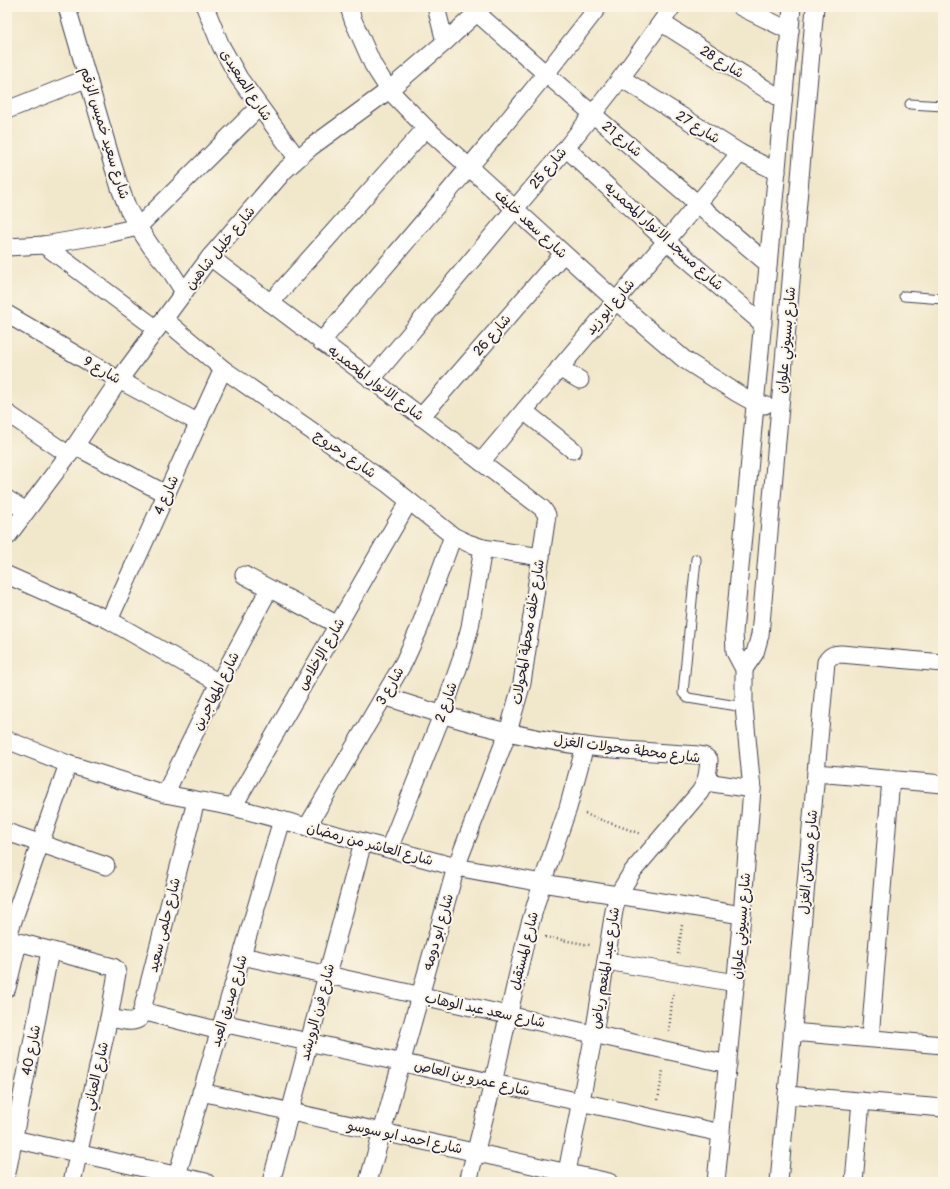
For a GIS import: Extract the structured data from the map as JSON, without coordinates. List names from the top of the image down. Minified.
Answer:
{"streets":{"street":["شارع 28","شارع الصعيدى","شارع 27","شارع سعيد خميس الزقم","شارع 21","شارع 25","شارع سعد خليف","شارع مسجد الانوار المحمديه","شارع خليل شاهين","شارع ابو زيد","شارع 26","شارع بسيوني علوان","شارع 9","شارع الانوار المحمديه","شارع دحروج","شارع 4","شارع خلف محطة المحولات","شارع الإخلاص","شارع 3","شارع المهاجرين","شارع 2","شارع محطة محولات الغزل","شارع العاشر من رمضان","شارع مساكن الغزل","شارع حلمى سعيد","شارع ابو دومه","شارع المستقبل","شارع عبد المنعم رياض","شارع صديق العبد","شارع سعد عبد الوهاب","شارع فرن الرويشد","شارع 40","شارع العناني","شارع عمرو بن العاص","شارع احمد ابو سوسو"]},"crossings":[["شارع 28","شارع 25"],["شارع 28","شارع بسيوني علوان"],["شارع الصعيدى","شارع خليل شاهين"],["شارع 27","شارع 25"],["شارع 27","شارع ابو زيد"],["شارع 27","شارع بسيوني علوان"],["شارع سعيد خميس الزقم","شارع خليل شاهين"],["شارع 21","شارع 25"],["شارع 21","شارع خليل شاهين"],["شارع 21","شارع ابو زيد"],["شارع 21","شارع بسيوني علوان"],["شارع 25","شارع سعد خليف"],["شارع 25","شارع مسجد الانوار المحمديه"],["شارع 25","شارع الانوار المحمديه"],["شارع سعد خليف","شارع خليل شاهين"],["شارع سعد خليف","شارع ابو زيد"],["شارع سعد خليف","شارع 26"],["شارع سعد خليف","شارع بسيوني علوان"],["شارع مسجد الانوار المحمديه","شارع ابو زيد"],["شارع مسجد الانوار المحمديه","شارع بسيوني علوان"],["شارع خليل شاهين","شارع 9"],["شارع خليل شاهين","شارع الانوار المحمديه"],["شارع خليل شاهين","شارع دحروج"],["شارع ابو زيد","شارع الانوار المحمديه"],["شارع 26","شارع الانوار المحمديه"],["شارع بسيوني علوان","شارع العاشر من رمضان"],["شارع بسيوني علوان","شارع سعد عبد الوهاب"],["شارع بسيوني علوان","شارع عمرو بن العاص"],["شارع 9","شارع 4"],["شارع الانوار المحمديه","شارع خلف محطة المحولات"],["شارع دحروج","شارع 4"],["شارع دحروج","شارع خلف محطة المحولات"],["شارع دحروج","شارع الإخلاص"],["شارع دحروج","شارع 3"],["شارع دحروج","شارع 2"],["شارع خلف محطة المحولات","شارع محطة محولات الغزل"],["شارع خلف محطة المحولات","شارع العاشر من رمضان"],["شارع خلف محطة المحولات","شارع ابو دومه"],["شارع الإخلاص","شارع العاشر من رمضان"],["شارع 3","شارع محطة محولات الغزل"],["شارع 3","شارع العاشر من رمضان"],["شارع المهاجرين","شارع العاشر من رمضان"],["شارع 2","شارع محطة محولات الغزل"],["شارع 2","شارع العاشر من رمضان"],["شارع محطة محولات الغزل","شارع المستقبل"],["شارع محطة محولات الغزل","شارع عبد المنعم رياض"],["شارع العاشر من رمضان","شارع حلمى سعيد"],["شارع العاشر من رمضان","شارع ابو دومه"],["شارع العاشر من رمضان","شارع المستقبل"],["شارع العاشر من رمضان","شارع عبد المنعم رياض"],["شارع العاشر من رمضان","شارع صديق العبد"],["شارع العاشر من رمضان","شارع فرن الرويشد"],["شارع حلمى سعيد","شارع عمرو بن العاص"],["شارع ابو دومه","شارع سعد عبد الوهاب"],["شارع ابو دومه","شارع عمرو بن العاص"],["شارع ابو دومه","شارع احمد ابو سوسو"],["شارع المستقبل","شارع سعد عبد الوهاب"],["شارع المستقبل","شارع عمرو بن العاص"],["شارع المستقبل","شارع احمد ابو سوسو"],["شارع عبد المنعم رياض","شارع سعد عبد الوهاب"],["شارع عبد المنعم رياض","شارع عمرو بن العاص"],["شارع عبد المنعم رياض","شارع احمد ابو سوسو"],["شارع صديق العبد","شارع سعد عبد الوهاب"],["شارع صديق العبد","شارع عمرو بن العاص"],["شارع صديق العبد","شارع احمد ابو سوسو"],["شارع سعد عبد الوهاب","شارع فرن الرويشد"],["شارع فرن الرويشد","شارع عمرو بن العاص"],["شارع فرن الرويشد","شارع احمد ابو سوسو"],["شارع 40","شارع العناني"]]}
